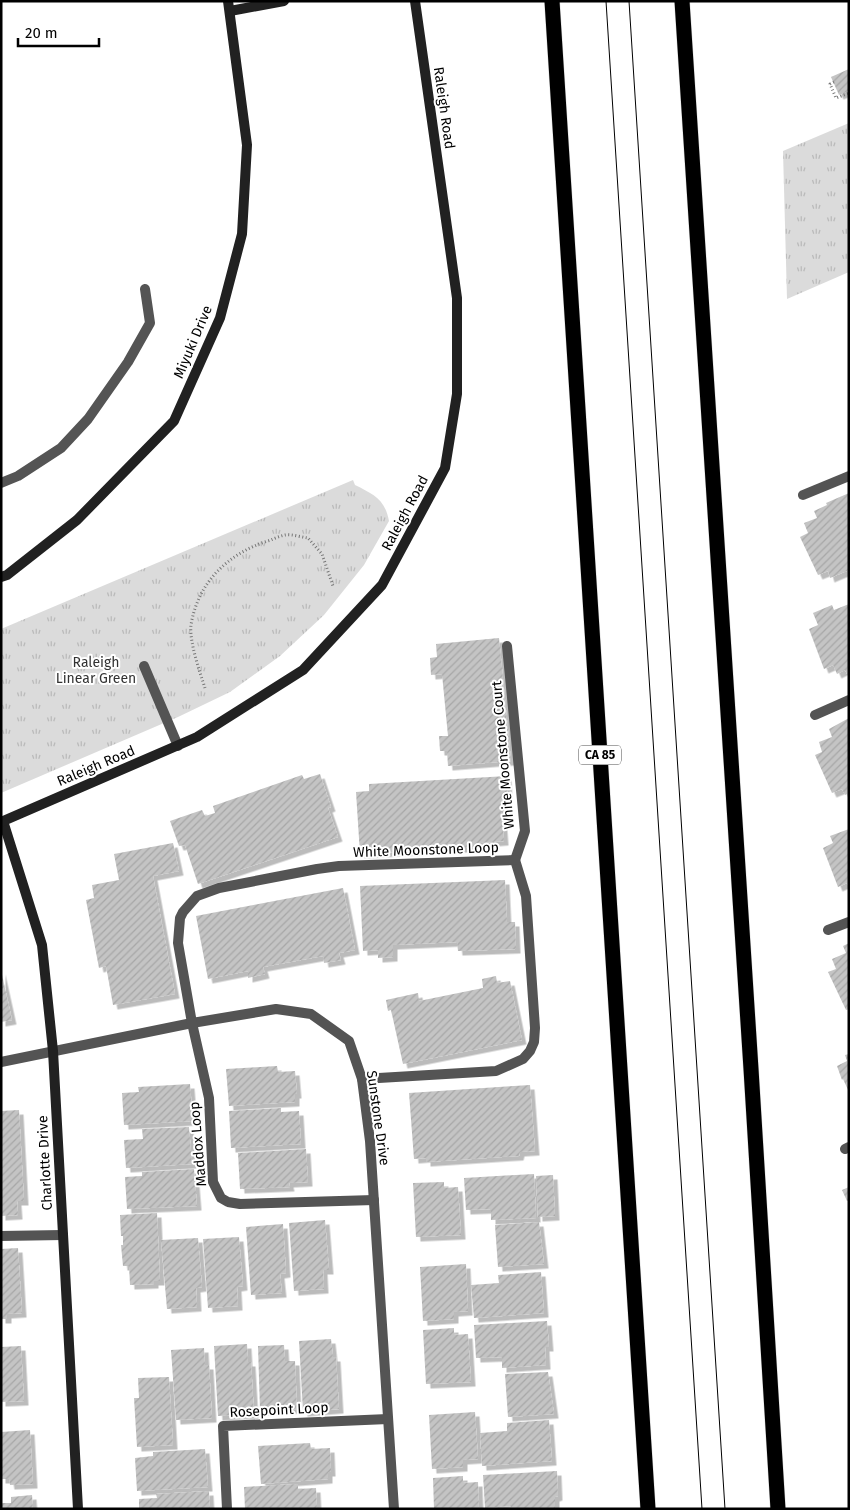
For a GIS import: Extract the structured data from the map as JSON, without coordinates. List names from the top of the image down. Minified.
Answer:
{"streets":{"highway":["CA 85"],"street":["Raleigh Road","Miyuki Drive","White Moonstone Court","White Moonstone Loop","Sunstone Drive","Maddox Loop","Charlotte Drive","Rosepoint Loop"]},"crossings":[["Raleigh Road","Charlotte Drive"],["White Moonstone Court","White Moonstone Loop"],["White Moonstone Loop","Sunstone Drive"],["White Moonstone Loop","Maddox Loop"],["Sunstone Drive","Maddox Loop"],["Sunstone Drive","Charlotte Drive"],["Sunstone Drive","Rosepoint Loop"]],"parks":["Raleigh Linear Green"],"scale_bar":"20 m"}
